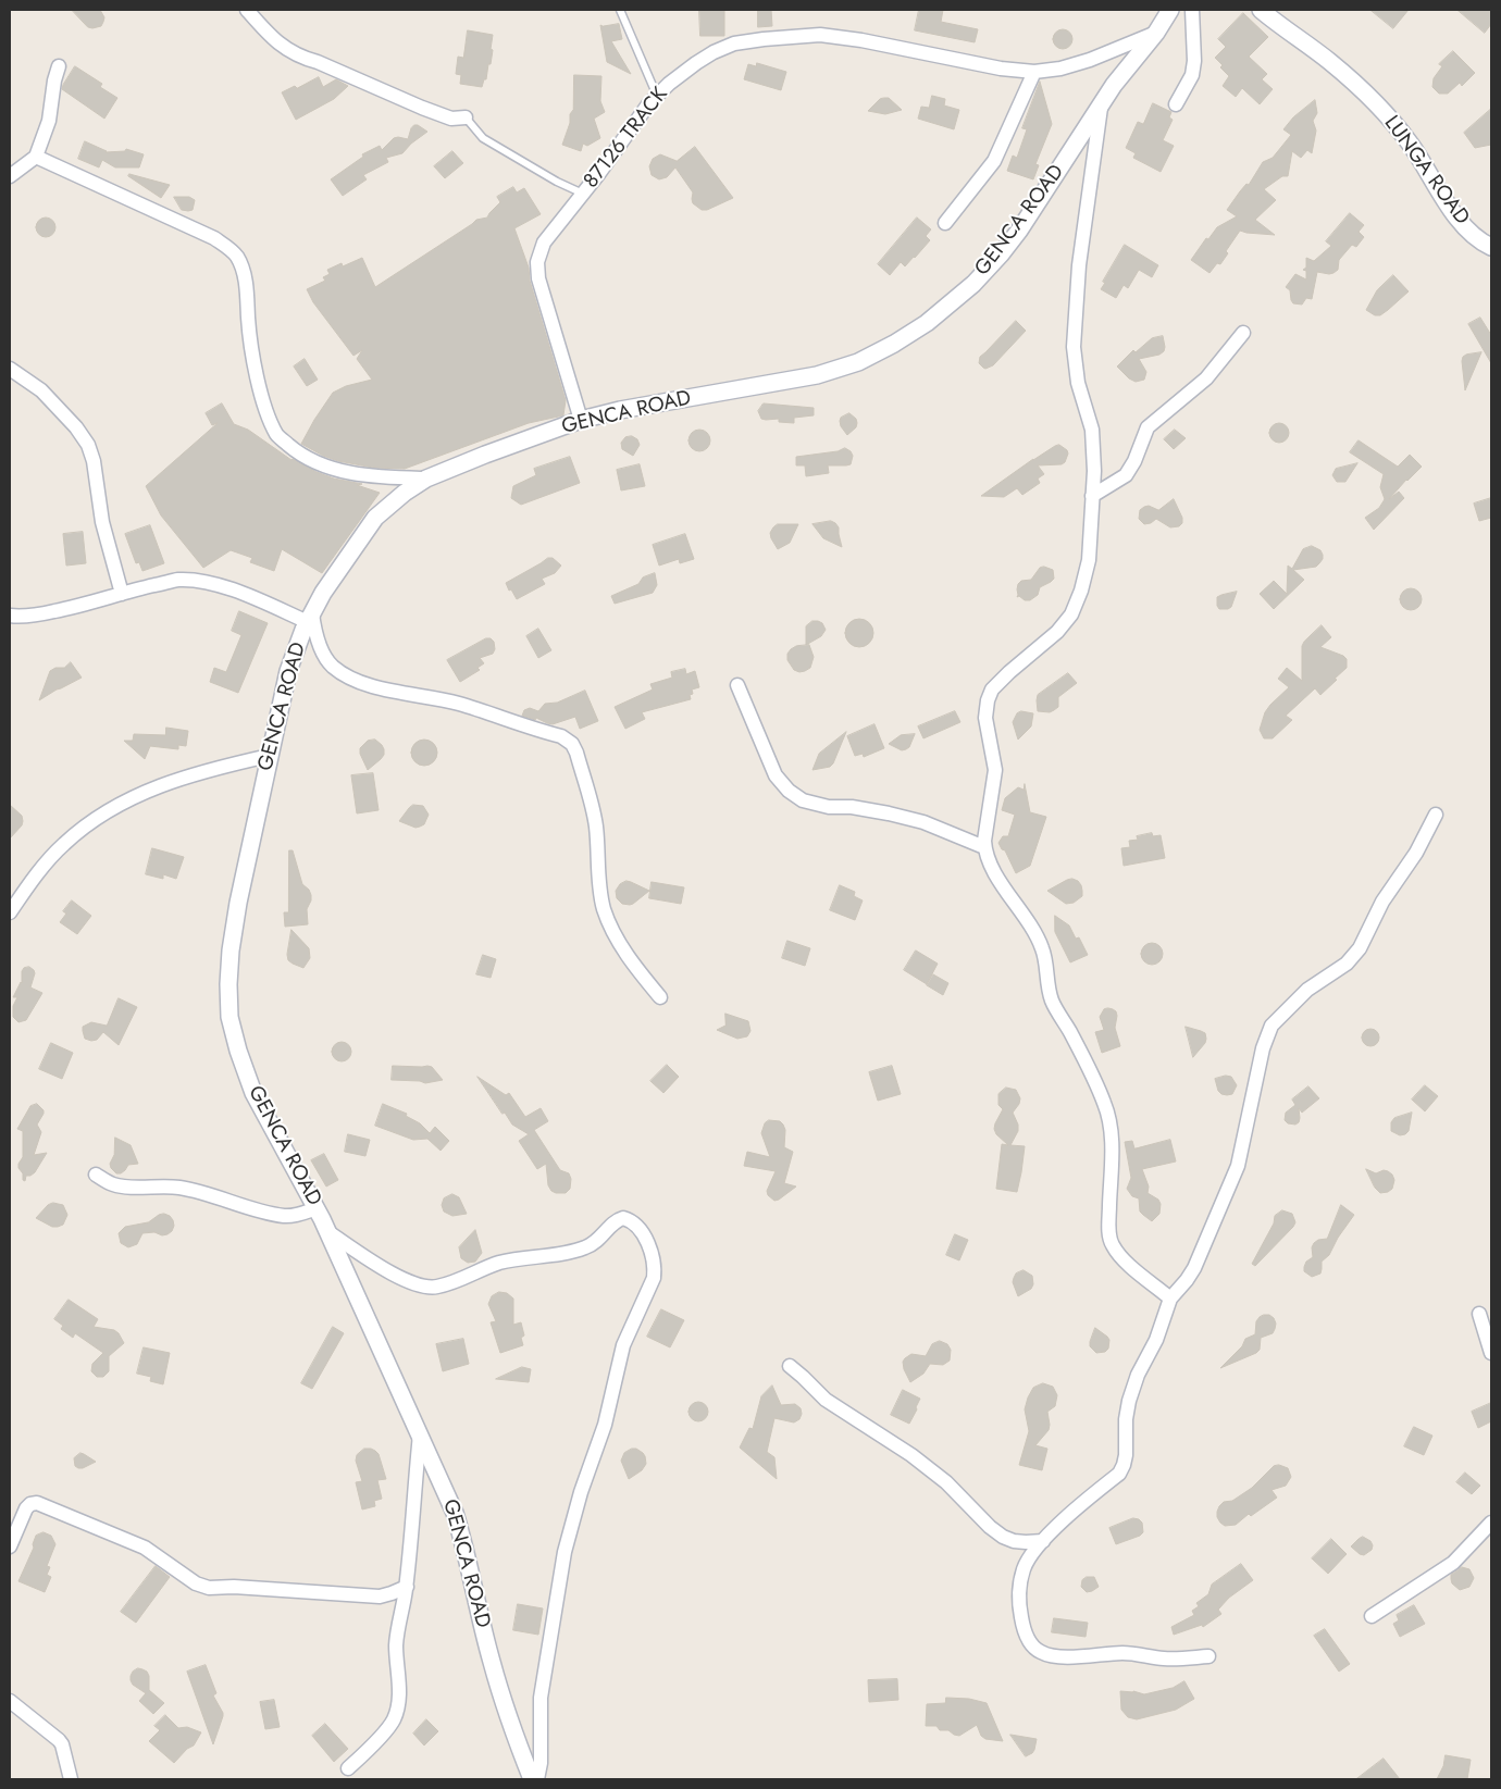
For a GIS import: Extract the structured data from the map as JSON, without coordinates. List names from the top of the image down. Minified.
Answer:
{"streets":{"street":["87126 TRACK","LUNGA ROAD","GENCA ROAD"]},"crossings":[["87126 TRACK","GENCA ROAD"]]}
